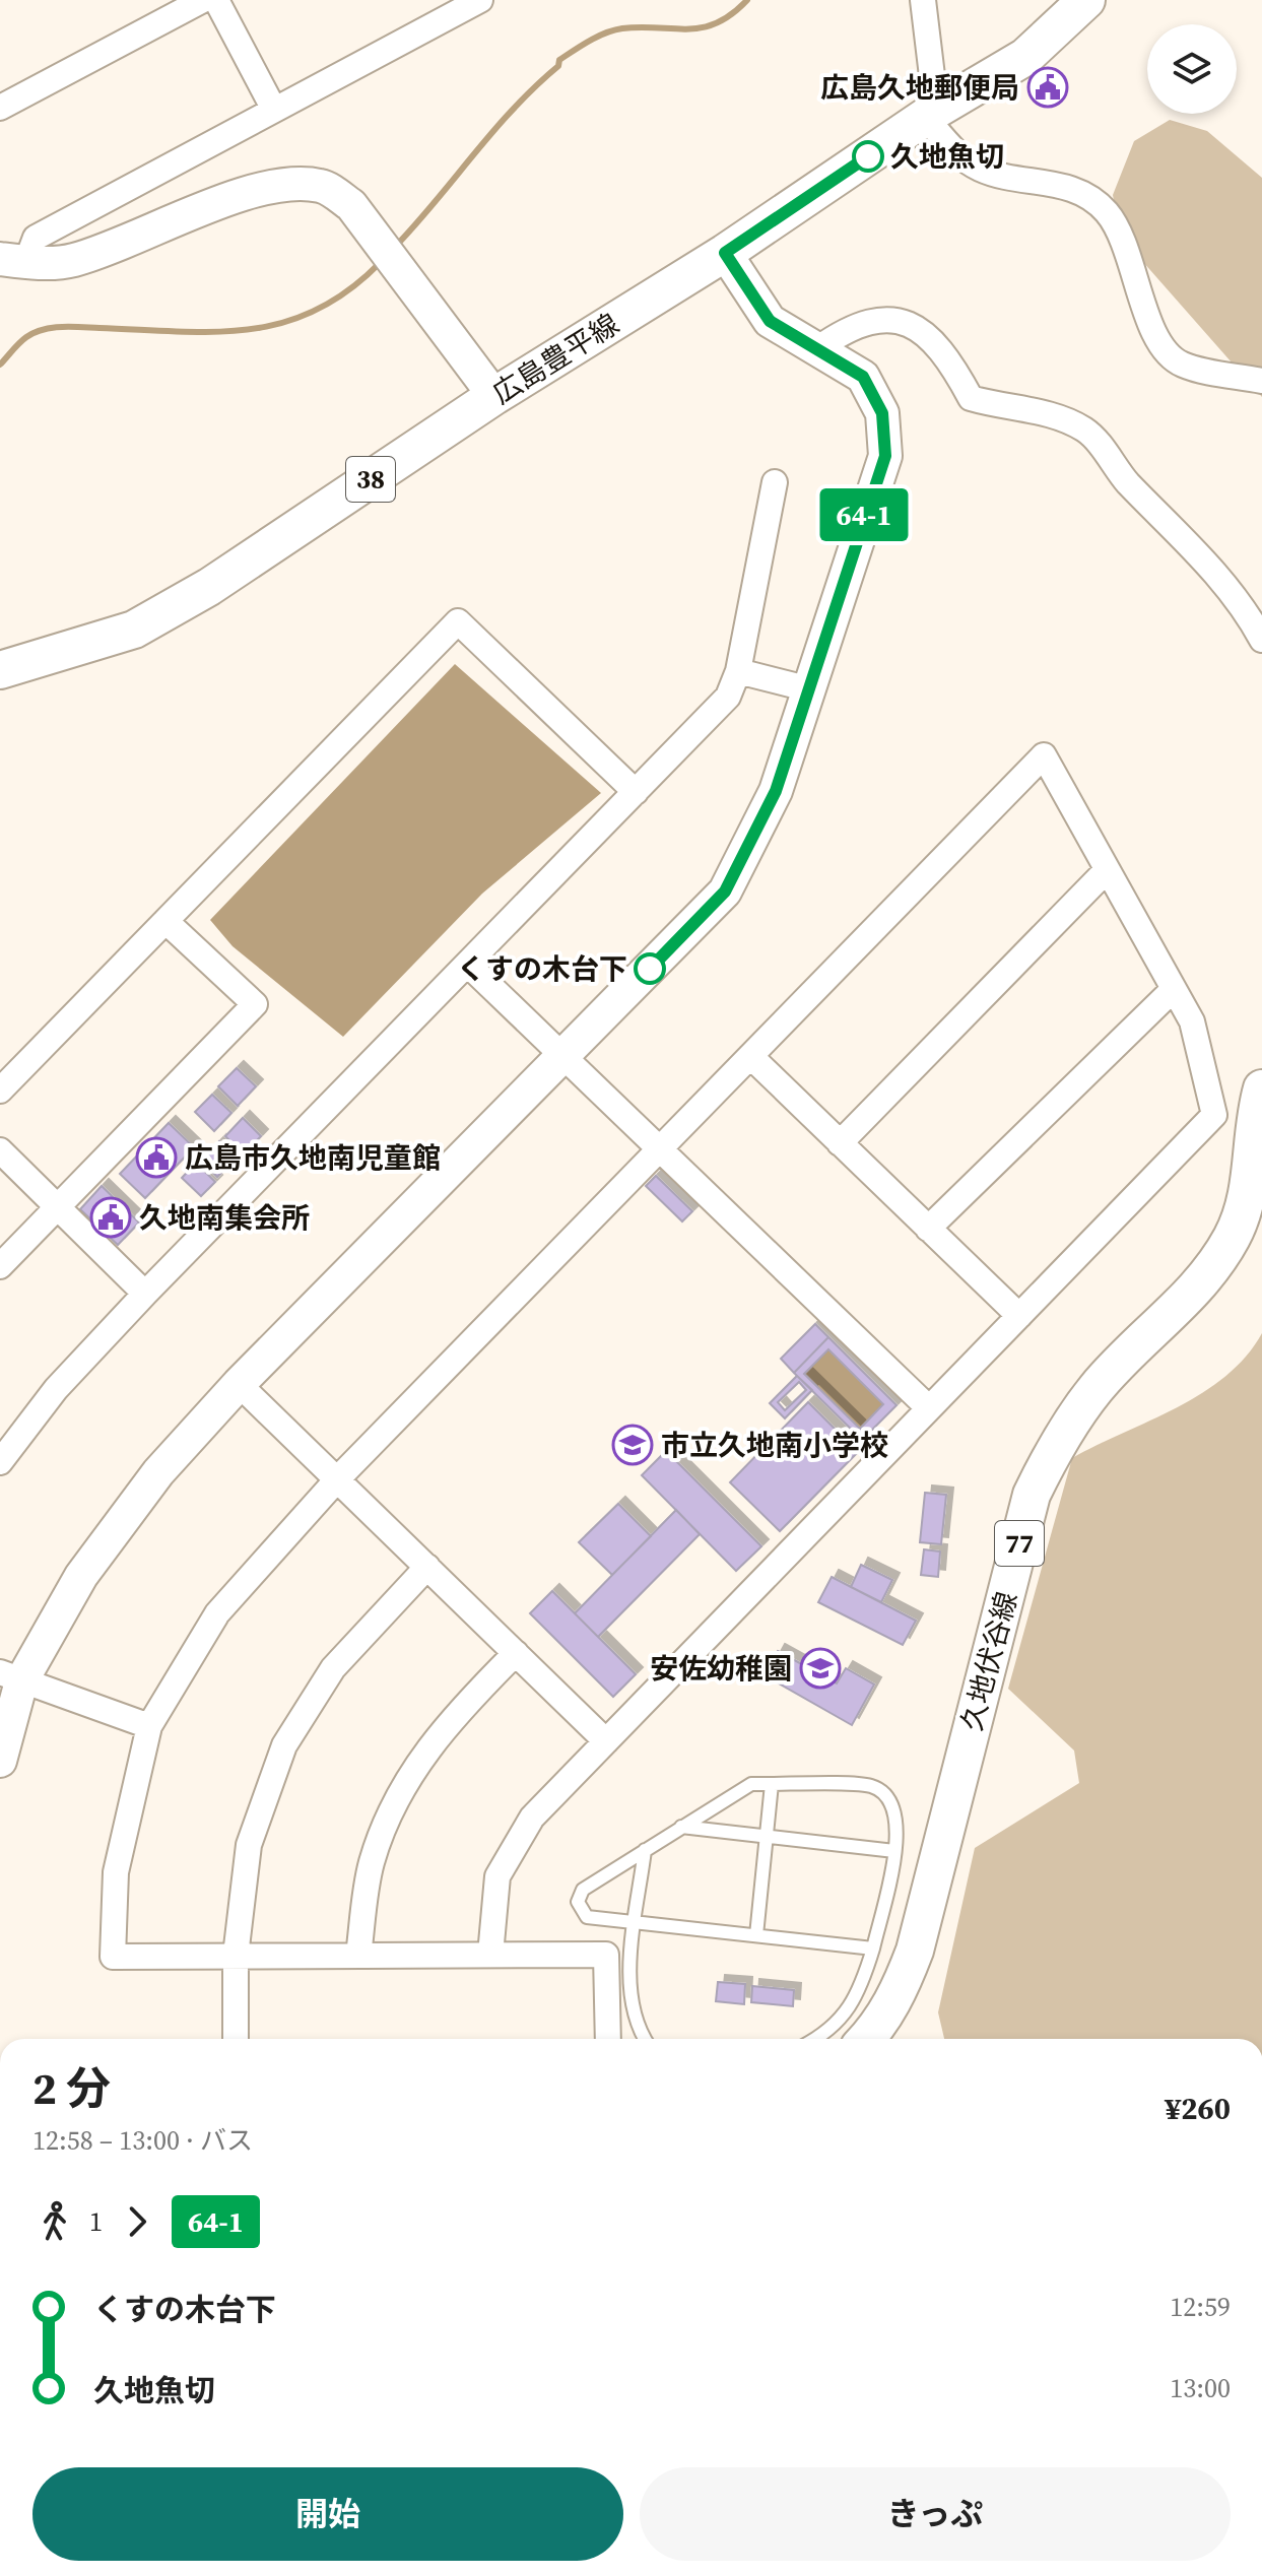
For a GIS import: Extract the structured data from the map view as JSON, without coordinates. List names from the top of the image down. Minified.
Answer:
{"streets":{"main road":["広島豊平線","38","77","久地伏谷線"]},"places":{"public building":["広島久地郵便局","広島市久地南児童館","久地南集会所"],"other":["久地魚切","くすの木台下"],"school or university":["市立久地南小学校","安佐幼稚園"]},"lines":["bus line 64-1"],"page":{"on_map":"64-1","heading":["2 分","12:58 – 13:00 · バス","¥260"],"legs":["1","64-1"],"list":[{"name":"くすの木台下","value":"12:59"},{"name":"久地魚切","value":"13:00"}],"buttons":["開始","きっぷ"]}}
